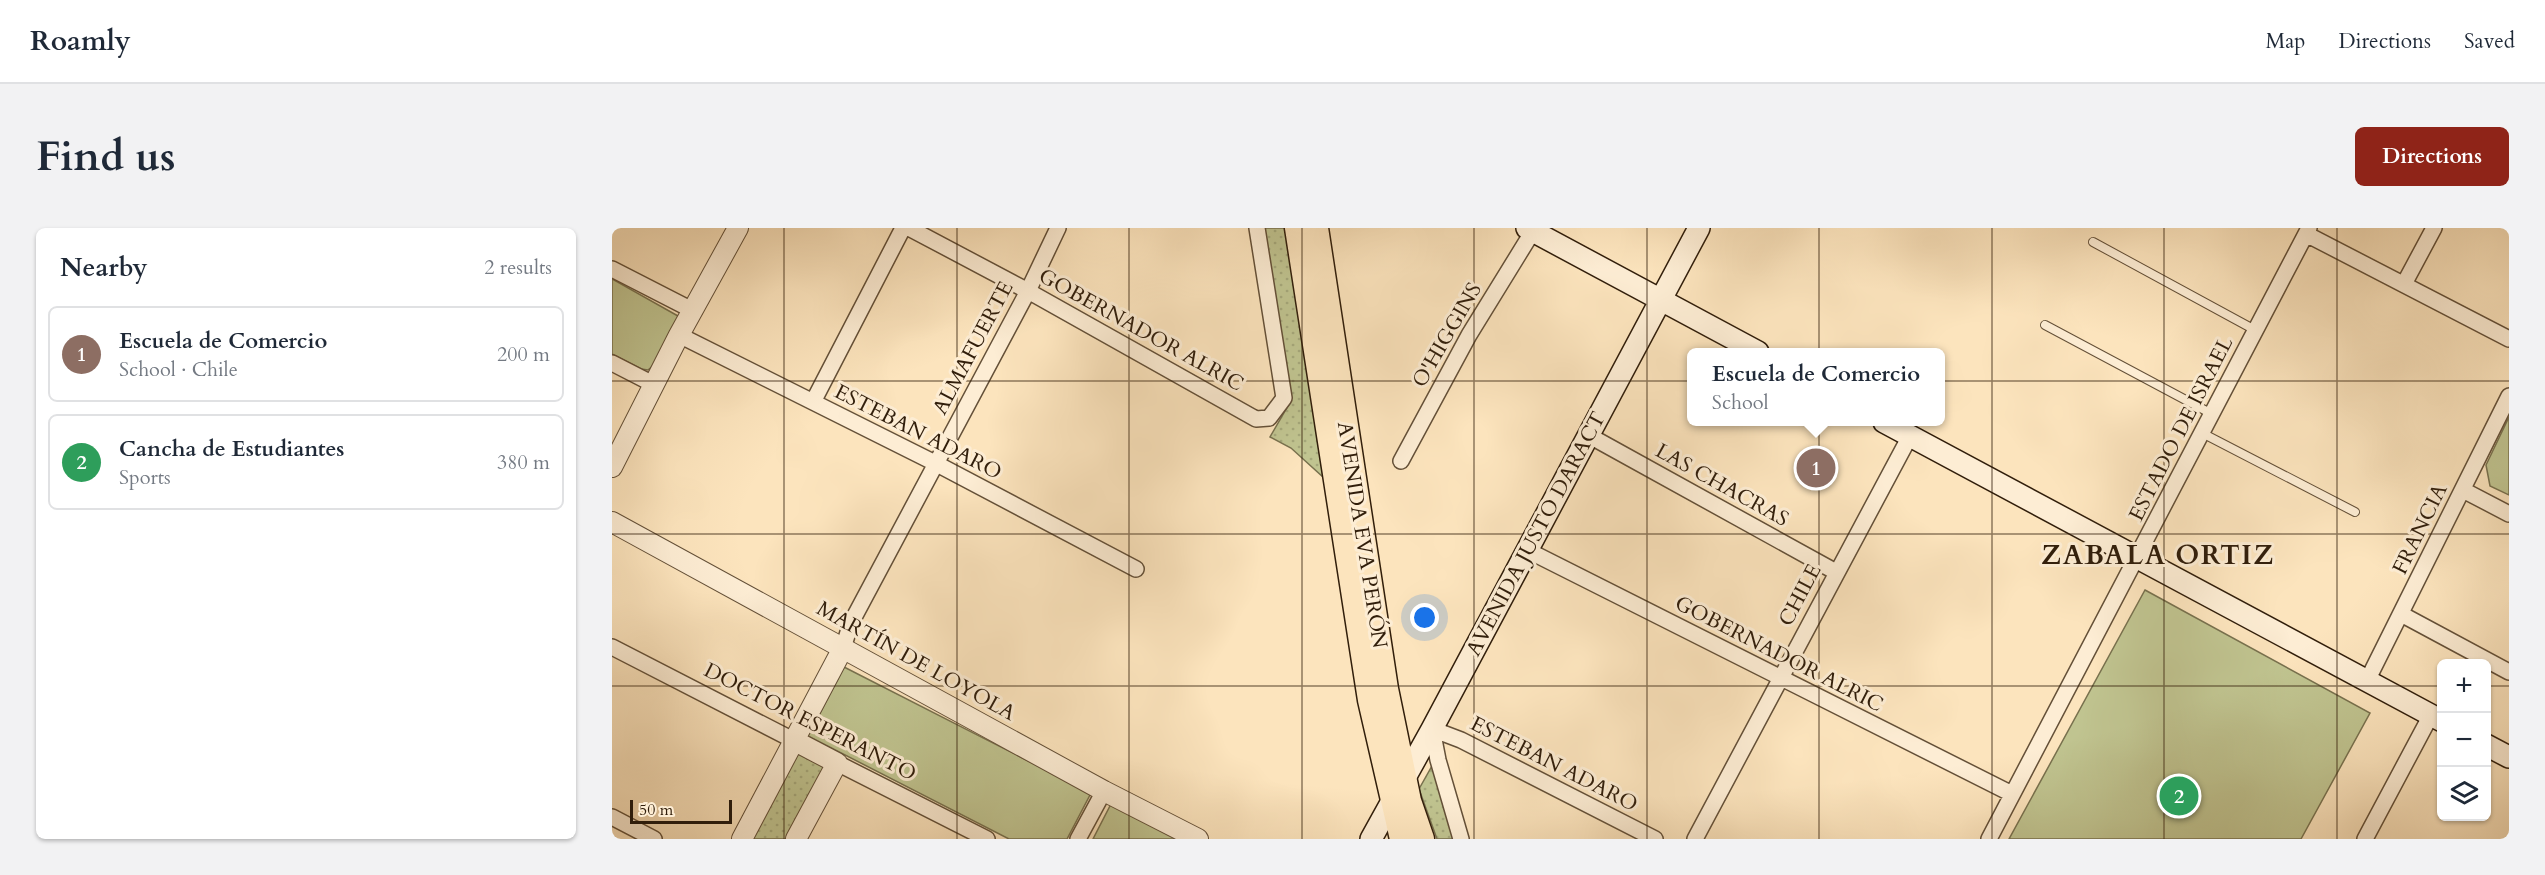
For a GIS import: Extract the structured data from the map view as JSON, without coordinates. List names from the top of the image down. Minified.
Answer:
{"streets":{"main road":["AVENIDA JUSTO DARACT","AVENIDA EVA PERÓN"],"street":["GOBERNADOR ALRIC","O'HIGGINS","ALMAFUERTE","ESTADO DE ISRAEL","ESTEBAN ADARO","LAS CHACRAS","FRANCIA","CHILE","MARTÍN DE LOYOLA","DOCTOR ESPERANTO"]},"crossings":[["GOBERNADOR ALRIC","ALMAFUERTE"],["GOBERNADOR ALRIC","ESTADO DE ISRAEL"],["GOBERNADOR ALRIC","AVENIDA JUSTO DARACT"],["GOBERNADOR ALRIC","CHILE"],["ALMAFUERTE","ESTEBAN ADARO"],["ALMAFUERTE","MARTÍN DE LOYOLA"],["ESTEBAN ADARO","AVENIDA JUSTO DARACT"],["LAS CHACRAS","AVENIDA JUSTO DARACT"],["LAS CHACRAS","CHILE"],["AVENIDA JUSTO DARACT","AVENIDA EVA PERÓN"]],"districts":["ZABALA ORTIZ"],"scale_bar":"50 m","page":{"header":"Roamly","nav":["Map","Directions","Saved"],"buttons":"Directions","title":"Find us","heading":["Nearby","2 results"],"list":[{"mark":"1","name":"Escuela de Comercio","note":"School · Chile","value":"200 m"},{"mark":"2","name":"Cancha de Estudiantes","note":"Sports","value":"380 m"}],"popup":["Escuela de Comercio","School"],"pins":["1","2"],"map_buttons":["+","−"],"scale":"50 m"}}
